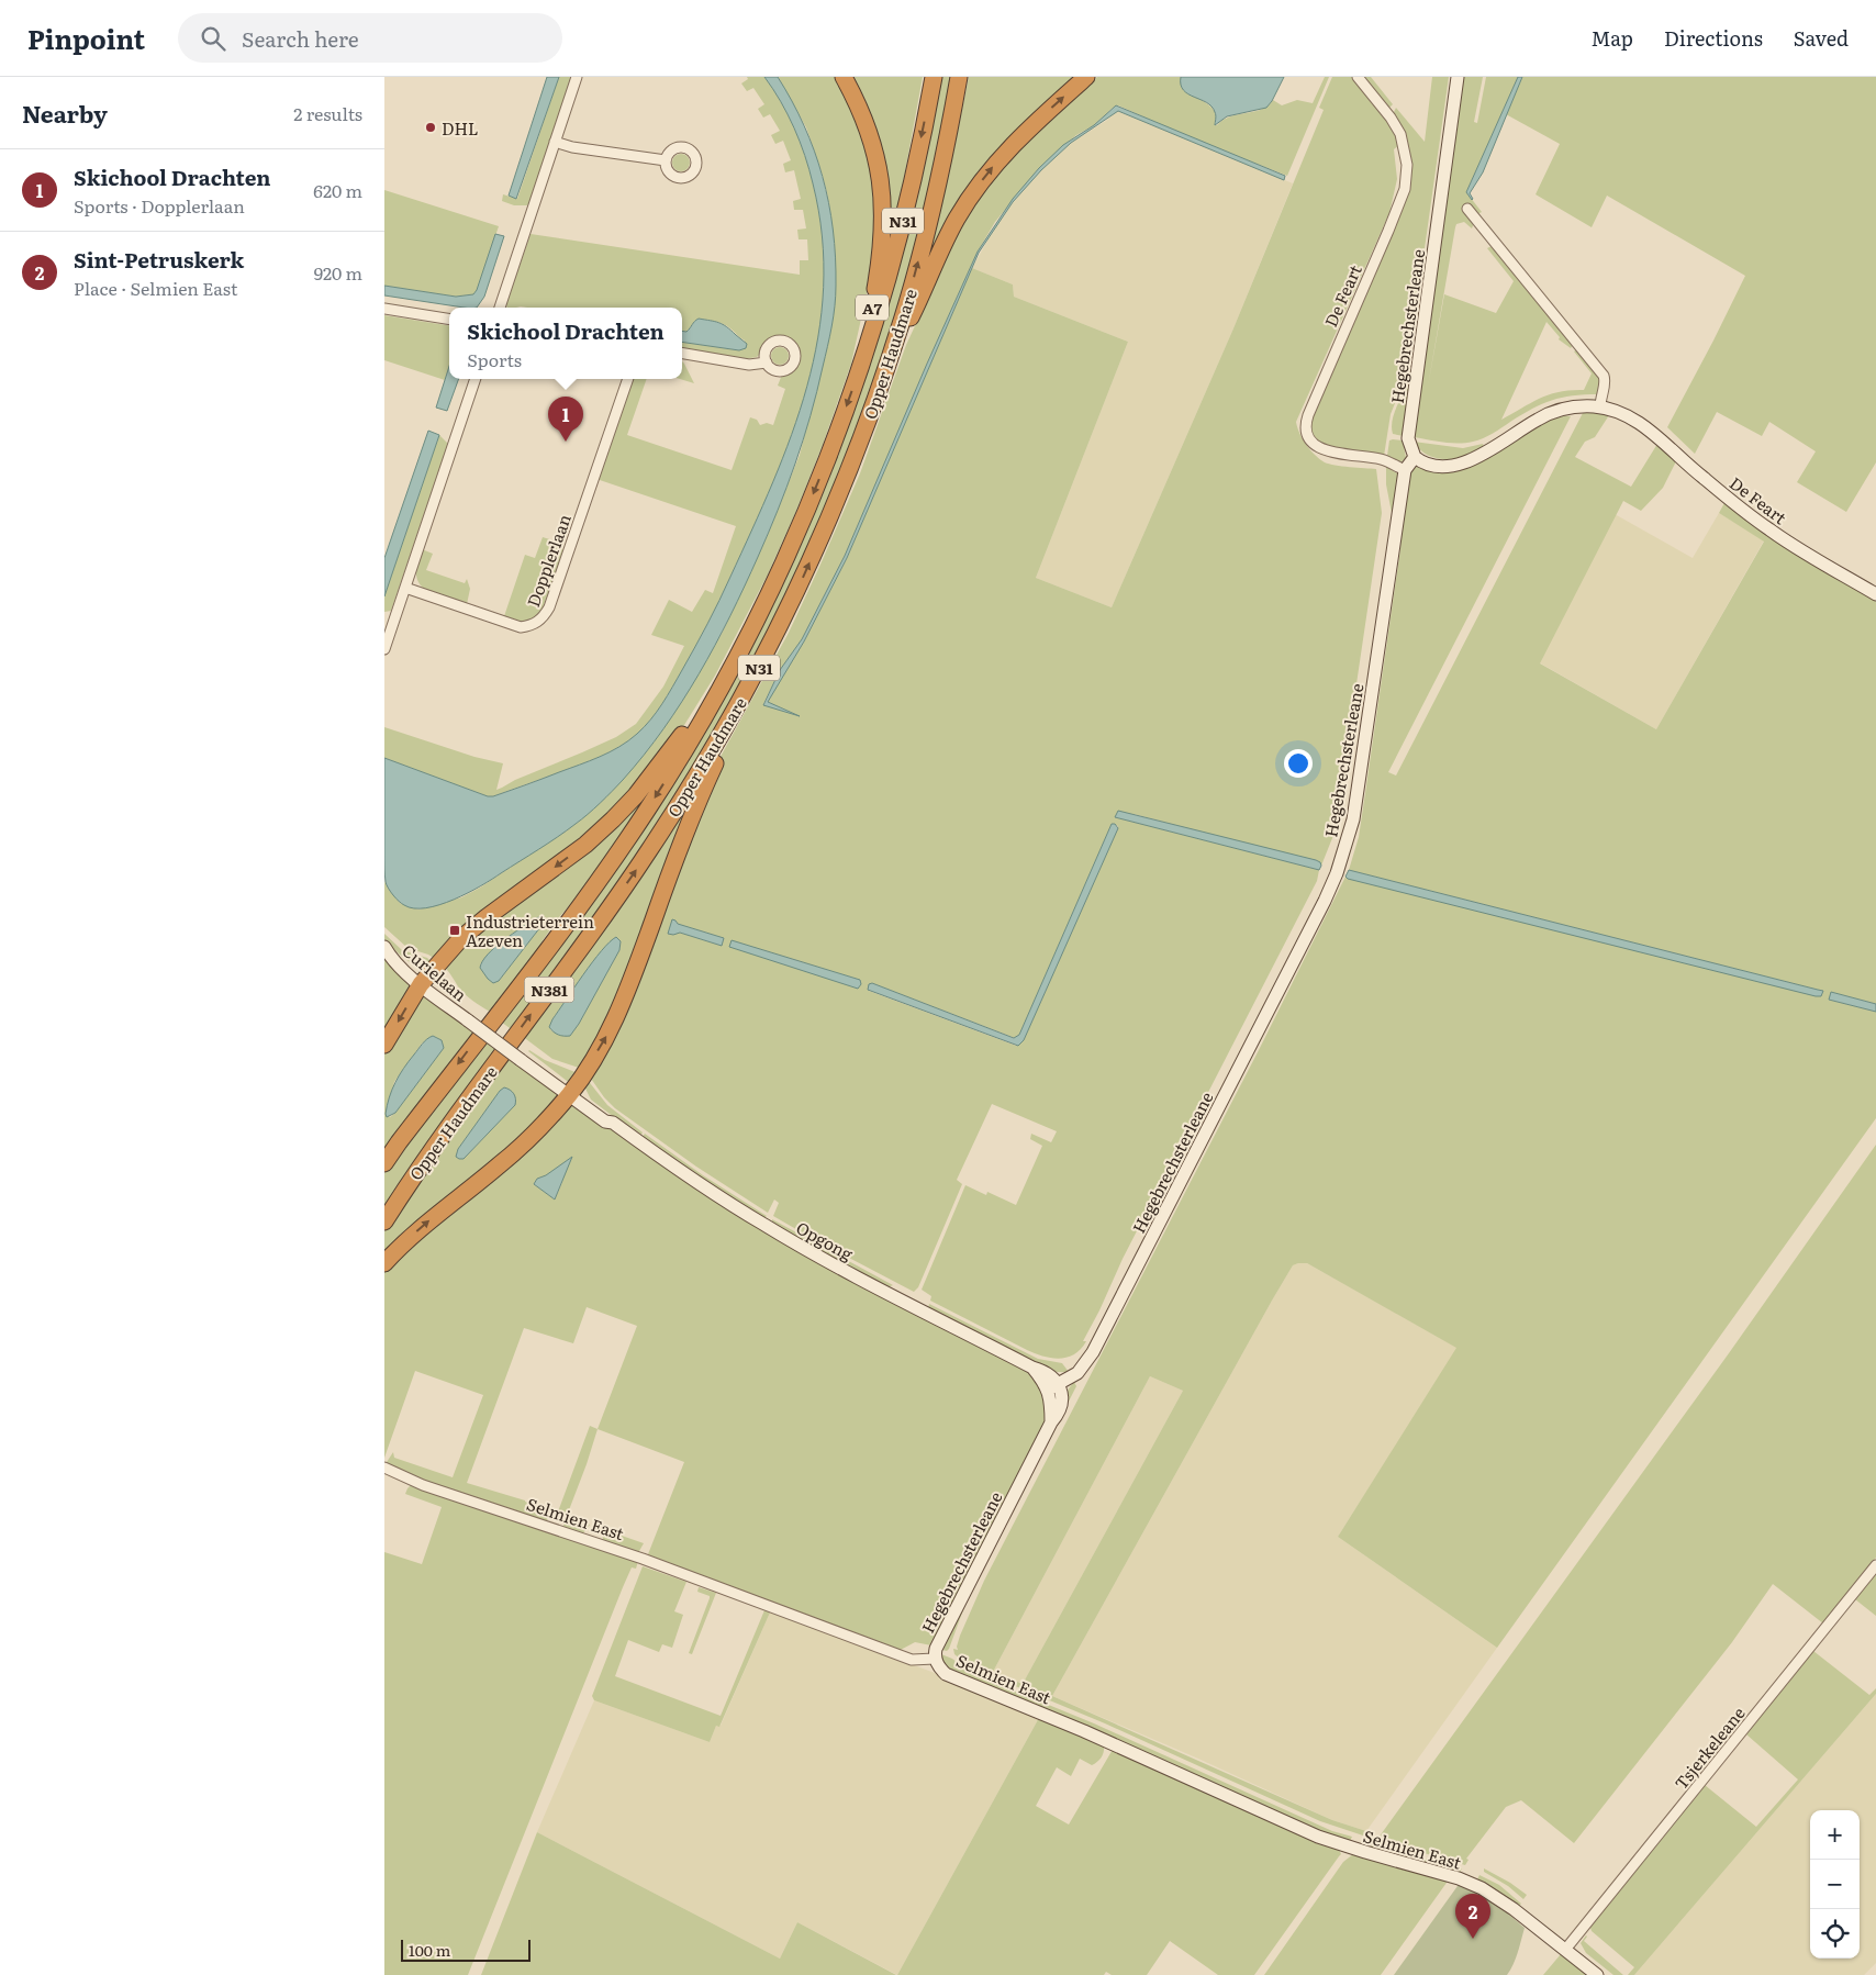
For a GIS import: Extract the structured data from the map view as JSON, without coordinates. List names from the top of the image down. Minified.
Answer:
{"streets":{"highway":["N31","A7","Opper Haudmare","N381"],"street":["De Feart","Hegebrechsterleane","Dopplerlaan","Curielaan","Opgong","Selmien East","Tsjerkeleane"]},"crossings":[["N31","Opper Haudmare"],["De Feart","Hegebrechsterleane"],["A7","Opper Haudmare"],["Hegebrechsterleane","Opgong"],["Hegebrechsterleane","Selmien East"],["Curielaan","Opgong"],["Selmien East","Tsjerkeleane"]],"places":{"other":["DHL"],"transit":["Industrieterrein Azeven"]},"scale_bar":"100 m","page":{"header":"Pinpoint","search":"Search here","nav":["Map","Directions","Saved"],"heading":["Nearby","2 results"],"list":[{"mark":"1","name":"Skichool Drachten","note":"Sports · Dopplerlaan","value":"620 m"},{"mark":"2","name":"Sint-Petruskerk","note":"Place · Selmien East","value":"920 m"}],"popup":["Skichool Drachten","Sports"],"pins":["1","2"],"map_buttons":["+","−"],"scale":"100 m"}}
